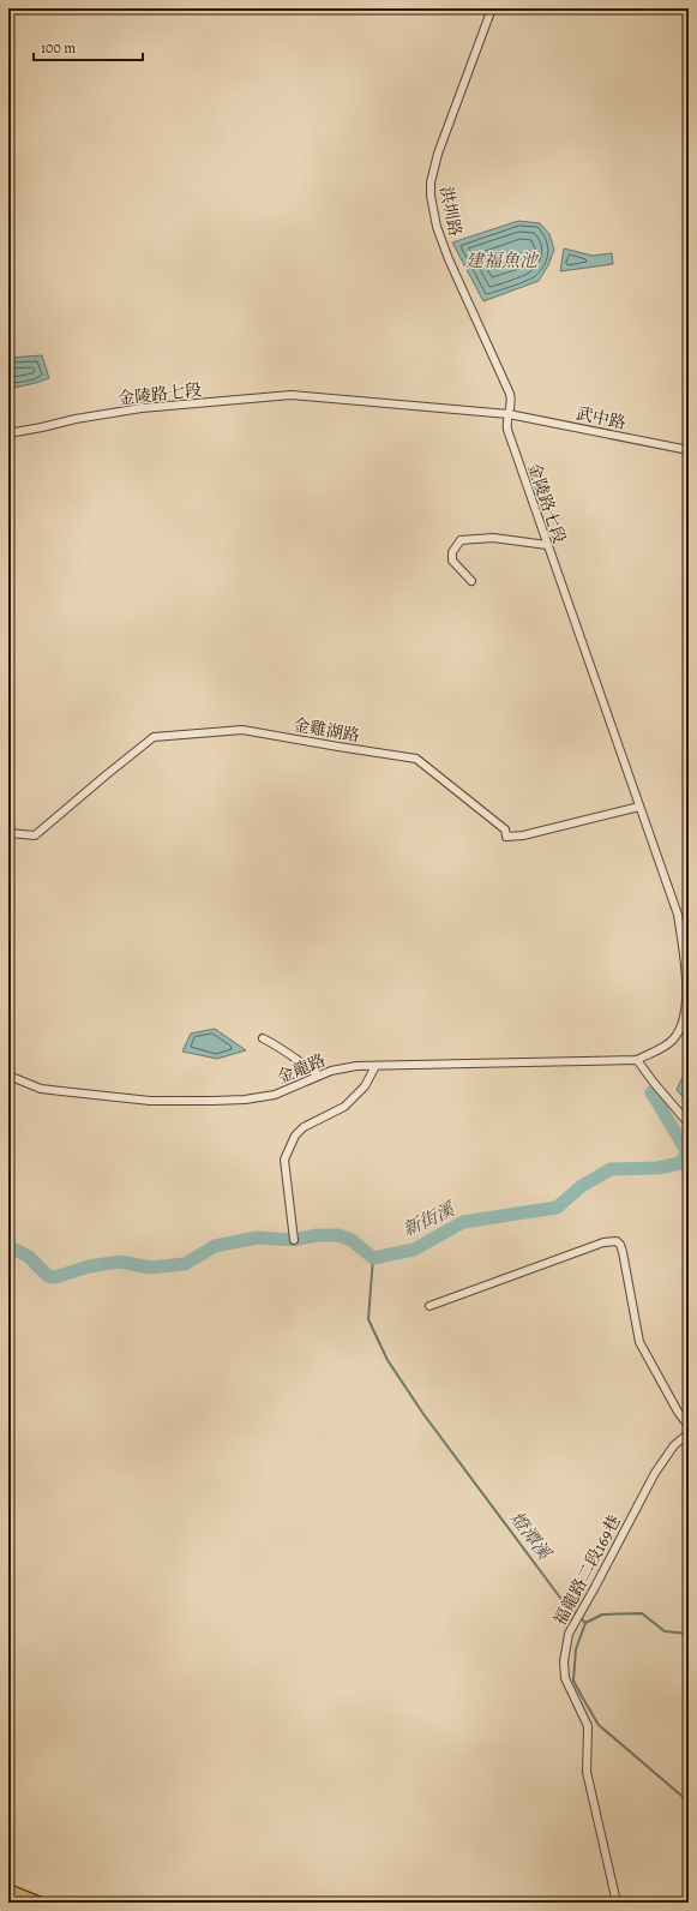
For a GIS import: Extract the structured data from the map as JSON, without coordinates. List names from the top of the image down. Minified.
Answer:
{"streets":{"street":["洪圳路","金陵路七段","武中路","金雞湖路","金龍路","福龍路二段169巷"]},"crossings":[["洪圳路","金陵路七段"],["洪圳路","武中路"],["金陵路七段","武中路"],["金陵路七段","金雞湖路"],["金陵路七段","金龍路"]],"water":["建福魚池","新街溪","燈潭溪"],"scale_bar":"100 m"}
